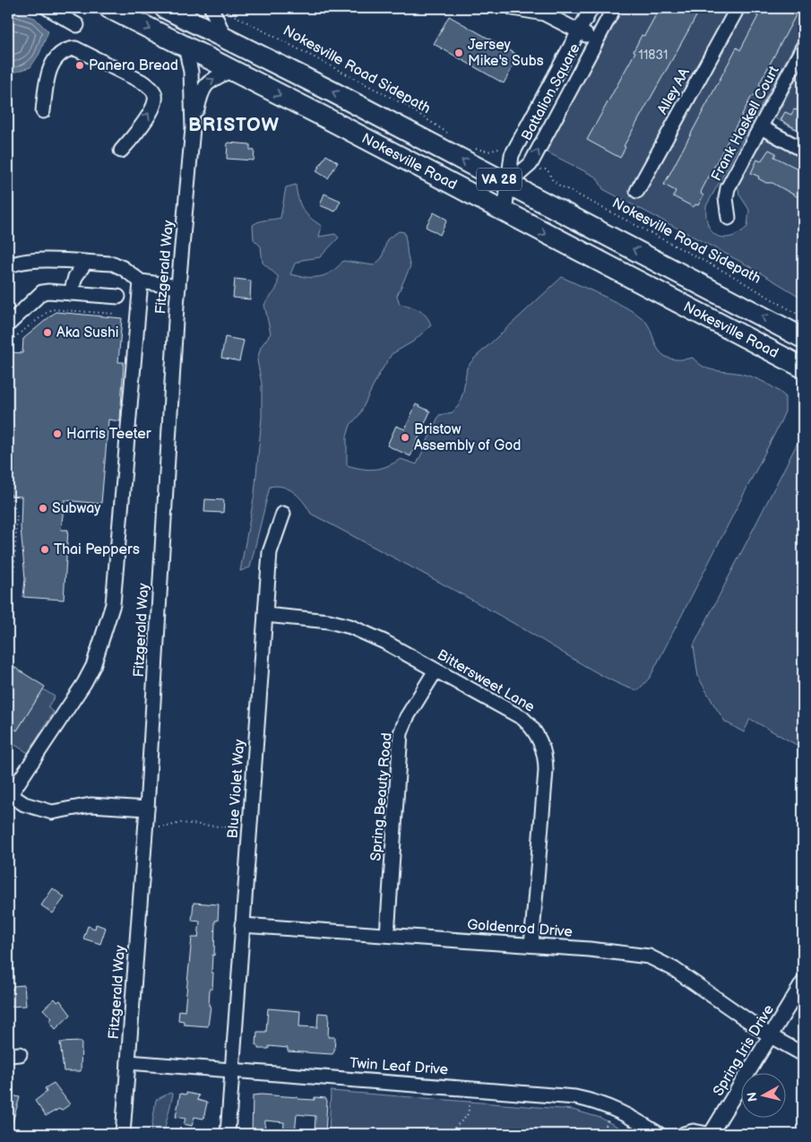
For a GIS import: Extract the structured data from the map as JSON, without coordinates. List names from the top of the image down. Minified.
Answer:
{"streets":{"highway":["Nokesville Road","VA 28"],"street":["Alley AA","Battalion Square","Frank Haskell Court","Fitzgerald Way","Bittersweet Lane","Blue Violet Way","Spring Beauty Road","Goldenrod Drive","Spring Iris Drive","Twin Leaf Drive"],"path":["Nokesville Road Sidepath"]},"crossings":[["Battalion Square","Nokesville Road"],["Nokesville Road","Fitzgerald Way"],["Fitzgerald Way","Twin Leaf Drive"],["Bittersweet Lane","Blue Violet Way"],["Bittersweet Lane","Spring Beauty Road"],["Bittersweet Lane","Goldenrod Drive"],["Blue Violet Way","Goldenrod Drive"],["Blue Violet Way","Twin Leaf Drive"],["Spring Beauty Road","Goldenrod Drive"],["Goldenrod Drive","Spring Iris Drive"]],"districts":["BRISTOW"],"places":["Jersey Mike's Subs","Panera Bread","Aka Sushi","Harris Teeter","Bristow Assembly of God","Subway","Thai Peppers"],"house_numbers":["11831"],"north":"left"}
